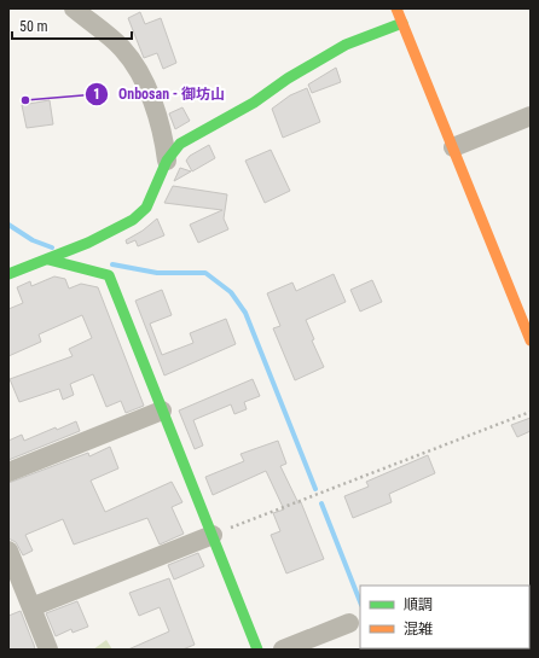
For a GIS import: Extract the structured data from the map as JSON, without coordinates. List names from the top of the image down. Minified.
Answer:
{"places":["Onbosan - 御坊山"],"legend":["順調","混雑"],"scale_bar":"50 m"}
